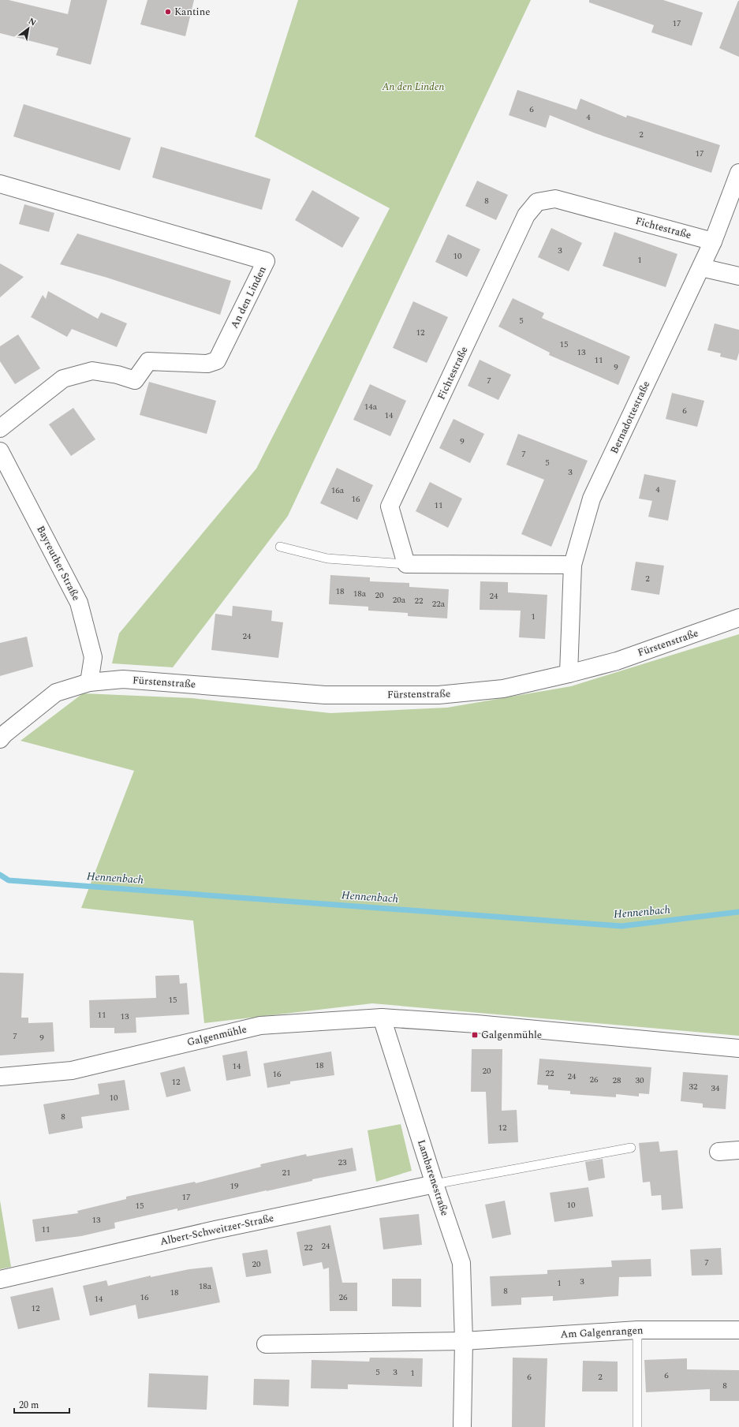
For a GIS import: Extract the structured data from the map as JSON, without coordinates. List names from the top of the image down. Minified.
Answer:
{"streets":{"street":["Fichtestraße","An den Linden","Bernadottestraße","Bayreuther Straße","Fürstenstraße","Galgenmühle","Lambarenestraße","Albert-Schweitzer-Straße","Am Galgenrangen"]},"crossings":[["Fichtestraße","Bernadottestraße"],["Bernadottestraße","Fürstenstraße"],["Bayreuther Straße","Fürstenstraße"],["Galgenmühle","Lambarenestraße"],["Lambarenestraße","Albert-Schweitzer-Straße"],["Lambarenestraße","Am Galgenrangen"]],"water":["Hennenbach"],"parks":["An den Linden"],"places":{"other":["Kantine"],"transit":["Galgenmühle"]},"house_numbers":["17","6","4","2","17","8","3","10","1","5","12","15","13","11","9","7","14a","6","14","9","7","5","3","4","16a","16","11","2","18","18a","20","24","20a","22","22a","1","24","15","11","13","7","9","18","14","20","22","16","24","26","28","30","12","32","34","10","8","12","23","21","19","17","10","15","13","11","24","22","7","20","3","1","18a","8","18","16","26","14","12","5","3","1","6","6","2","8"],"scale_bar":"20 m","north":"top right"}
